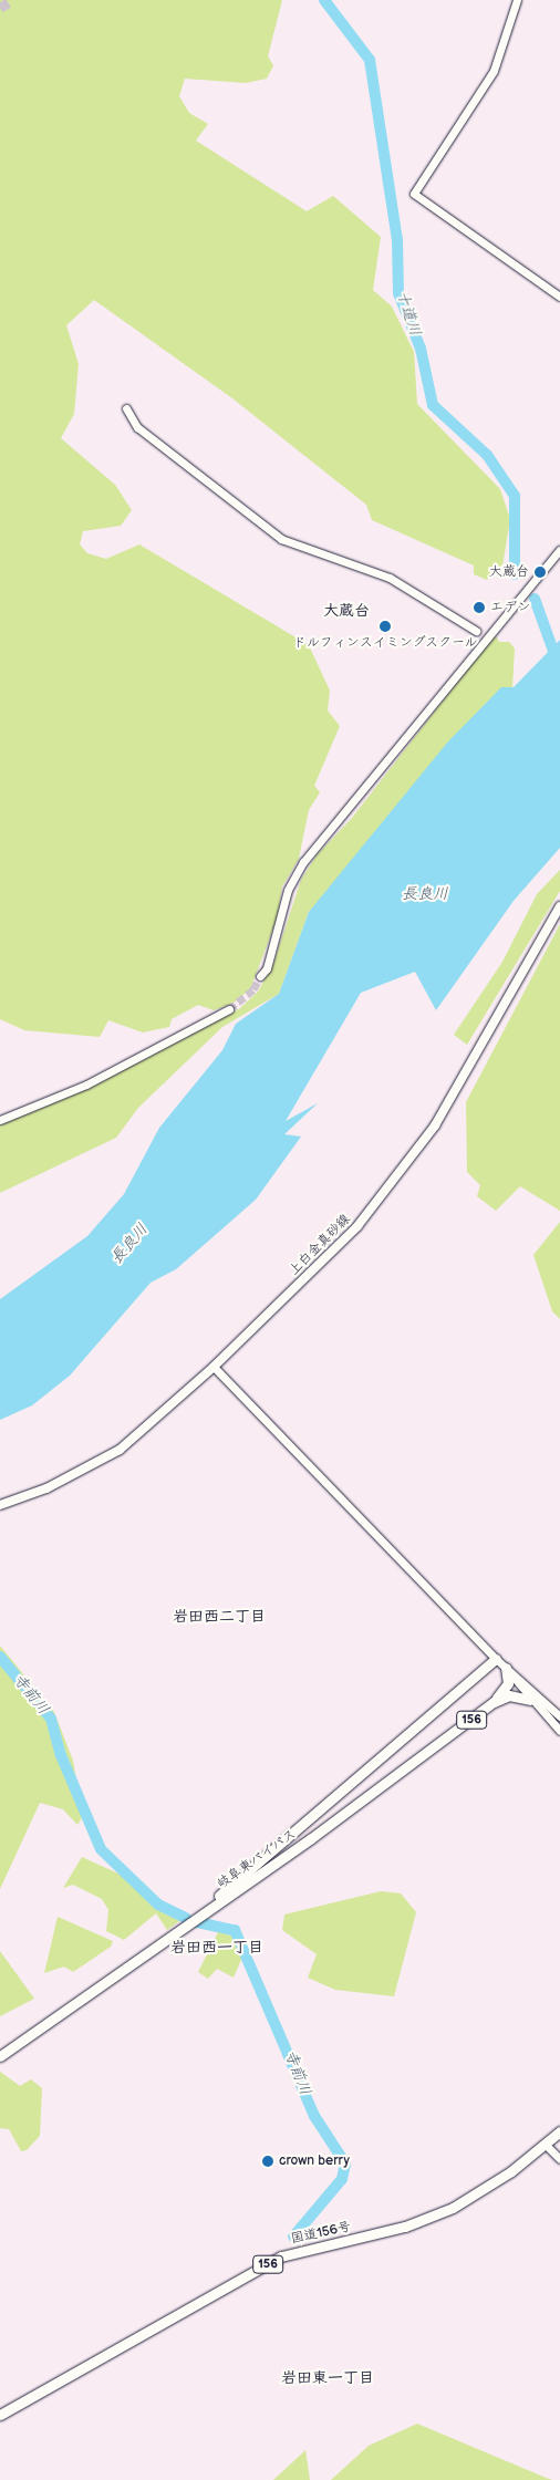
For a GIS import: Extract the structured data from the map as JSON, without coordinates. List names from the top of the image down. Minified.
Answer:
{"streets":{"highway":["156","岐阜東バイパス","国道156号"],"main road":["上白金真砂線"]},"districts":["大蔵台","岩田西二丁目","岩田西一丁目","岩田東一丁目"],"water":["十道川","長良川","寺前川"],"places":["大蔵台","エデン","ドルフィンスイミングスクール","crown berry"]}
